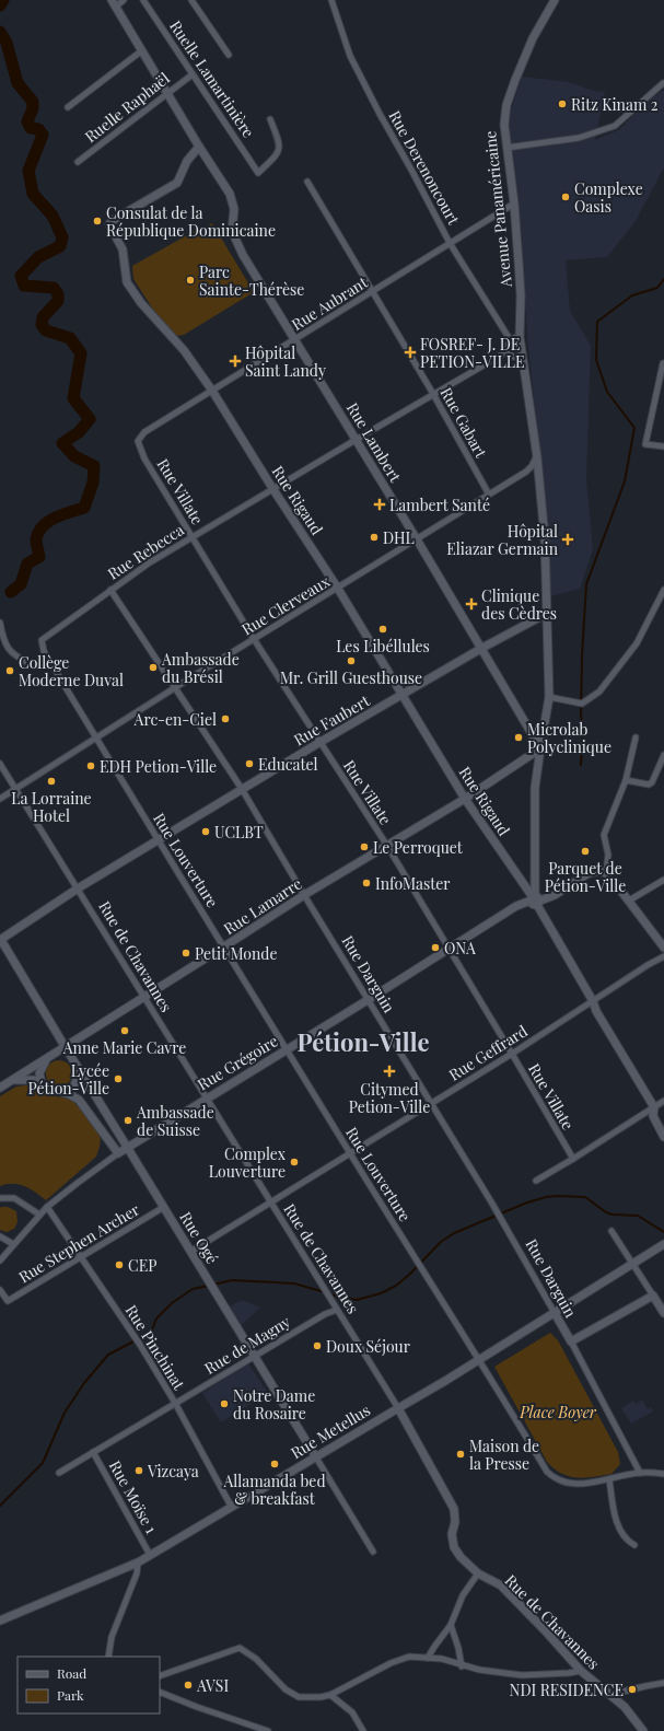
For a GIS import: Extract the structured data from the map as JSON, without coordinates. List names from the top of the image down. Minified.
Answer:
{"streets":{"street":["Ruelle Lamartinière","Ruelle Raphaël","Rue Derenoncourt","Avenue Panaméricaine","Rue Aubrant","Rue Gabart","Rue Lambert","Rue Villate","Rue Rigaud","Rue Rebecca","Rue Clerveaux","Rue Faubert","Rue Louverture","Rue Lamarre","Rue de Chavannes","Rue Darguin","Rue Geffrard","Rue Grégoire","Rue Ogé","Rue Stephen Archer","Rue de Magny","Rue Pinchinat","Rue Metellus","Rue Moïse 1"]},"crossings":[["Ruelle Lamartinière","Ruelle Raphaël"],["Ruelle Raphaël","Rue Lambert"],["Rue Derenoncourt","Rue Aubrant"],["Avenue Panaméricaine","Rue Aubrant"],["Avenue Panaméricaine","Rue Lambert"],["Avenue Panaméricaine","Rue Rigaud"],["Avenue Panaméricaine","Rue Clerveaux"],["Avenue Panaméricaine","Rue Faubert"],["Avenue Panaméricaine","Rue Lamarre"],["Avenue Panaméricaine","Rue Grégoire"],["Rue Aubrant","Rue Gabart"],["Rue Aubrant","Rue Lambert"],["Rue Aubrant","Rue Villate"],["Rue Aubrant","Rue Rigaud"],["Rue Gabart","Rue Rebecca"],["Rue Gabart","Rue Clerveaux"],["Rue Lambert","Rue Rigaud"],["Rue Lambert","Rue Rebecca"],["Rue Lambert","Rue Clerveaux"],["Rue Lambert","Rue Faubert"],["Rue Lambert","Rue Lamarre"],["Rue Villate","Rue Rebecca"],["Rue Villate","Rue Clerveaux"],["Rue Villate","Rue Faubert"],["Rue Villate","Rue Lamarre"],["Rue Villate","Rue Geffrard"],["Rue Villate","Rue Grégoire"],["Rue Rigaud","Rue Rebecca"],["Rue Rigaud","Rue Clerveaux"],["Rue Rigaud","Rue Faubert"],["Rue Rigaud","Rue Lamarre"],["Rue Rigaud","Rue Geffrard"],["Rue Rigaud","Rue Grégoire"],["Rue Rebecca","Rue Louverture"],["Rue Rebecca","Rue Darguin"],["Rue Clerveaux","Rue Louverture"],["Rue Clerveaux","Rue de Chavannes"],["Rue Clerveaux","Rue Darguin"],["Rue Faubert","Rue Louverture"],["Rue Faubert","Rue de Chavannes"],["Rue Faubert","Rue Darguin"],["Rue Faubert","Rue Ogé"],["Rue Louverture","Rue Lamarre"],["Rue Louverture","Rue Geffrard"],["Rue Louverture","Rue Grégoire"],["Rue Louverture","Rue Metellus"],["Rue Lamarre","Rue de Chavannes"],["Rue Lamarre","Rue Darguin"],["Rue Lamarre","Rue Ogé"],["Rue de Chavannes","Rue Geffrard"],["Rue de Chavannes","Rue Grégoire"],["Rue de Chavannes","Rue de Magny"],["Rue de Chavannes","Rue Metellus"],["Rue Darguin","Rue Geffrard"],["Rue Darguin","Rue Grégoire"],["Rue Darguin","Rue Metellus"],["Rue Geffrard","Rue Ogé"],["Rue Grégoire","Rue Ogé"],["Rue Grégoire","Rue Pinchinat"],["Rue Ogé","Rue Stephen Archer"],["Rue Ogé","Rue de Magny"],["Rue Ogé","Rue Metellus"],["Rue Stephen Archer","Rue Pinchinat"],["Rue de Magny","Rue Pinchinat"],["Rue de Magny","Rue Moïse 1"],["Rue Pinchinat","Rue Metellus"],["Rue Metellus","Rue Moïse 1"]],"districts":["Pétion-Ville"],"parks":["Place Boyer"],"places":{"other":["Ritz Kinam 2","Complexe Oasis","Consulat de la République Dominicaine","Parc Sainte-Thérèse","DHL","Les Libéllules","Mr. Grill Guesthouse","Ambassade du Brésil","Collège Moderne Duval","Arc-en-Ciel","Microlab Polyclinique","Educatel","EDH Petion-Ville","La Lorraine Hotel","UCLBT","Le Perroquet","Parquet de Pétion-Ville","InfoMaster","ONA","Petit Monde","Anne Marie Cavre","Lycée Pétion-Ville","Ambassade de Suisse","Complex Louverture","CEP","Doux Séjour","Notre Dame du Rosaire","Maison de la Presse","Allamanda bed & breakfast","Vizcaya","AVSI","NDI RESIDENCE"],"health":["FOSREF- J. DE PETION-VILLE","Hôpital Saint Landy","Lambert Santé","Hôpital Eliazar Germain","Clinique des Cèdres","Citymed Petion-Ville"]},"legend":["Road","Park"]}
